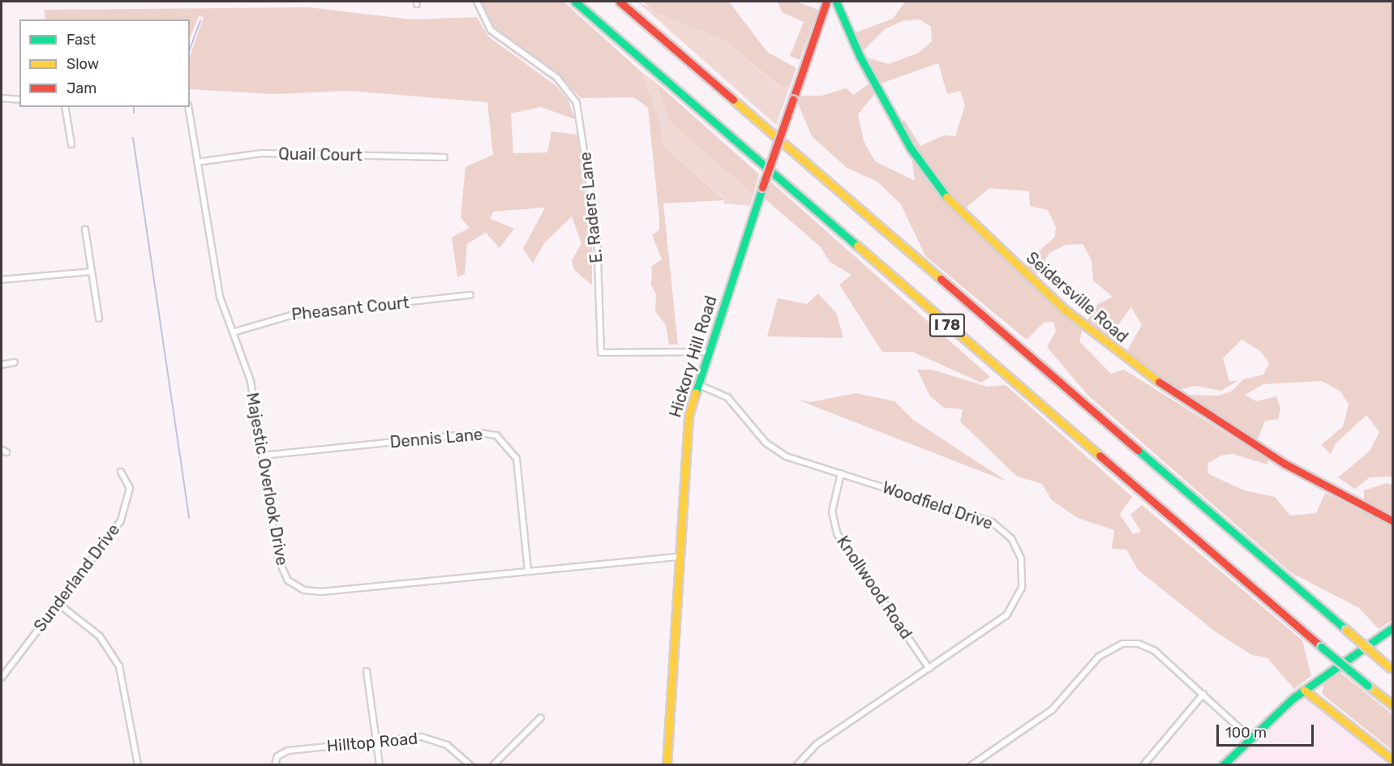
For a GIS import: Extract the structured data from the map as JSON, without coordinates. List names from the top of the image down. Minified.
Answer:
{"streets":{"main road":["Seidersville Road","I 78","Hickory Hill Road"],"street":["Quail Court","E. Raders Lane","Pheasant Court","Dennis Lane","Majestic Overlook Drive","Woodfield Drive","Sunderland Drive","Knollwood Road","Hilltop Road"]},"crossings":[["Quail Court","Majestic Overlook Drive"],["E. Raders Lane","Hickory Hill Road"],["Pheasant Court","Majestic Overlook Drive"],["Hickory Hill Road","Majestic Overlook Drive"],["Hickory Hill Road","Woodfield Drive"],["Dennis Lane","Majestic Overlook Drive"],["Woodfield Drive","Knollwood Road"]],"legend":["Fast","Slow","Jam"],"scale_bar":"100 m"}
